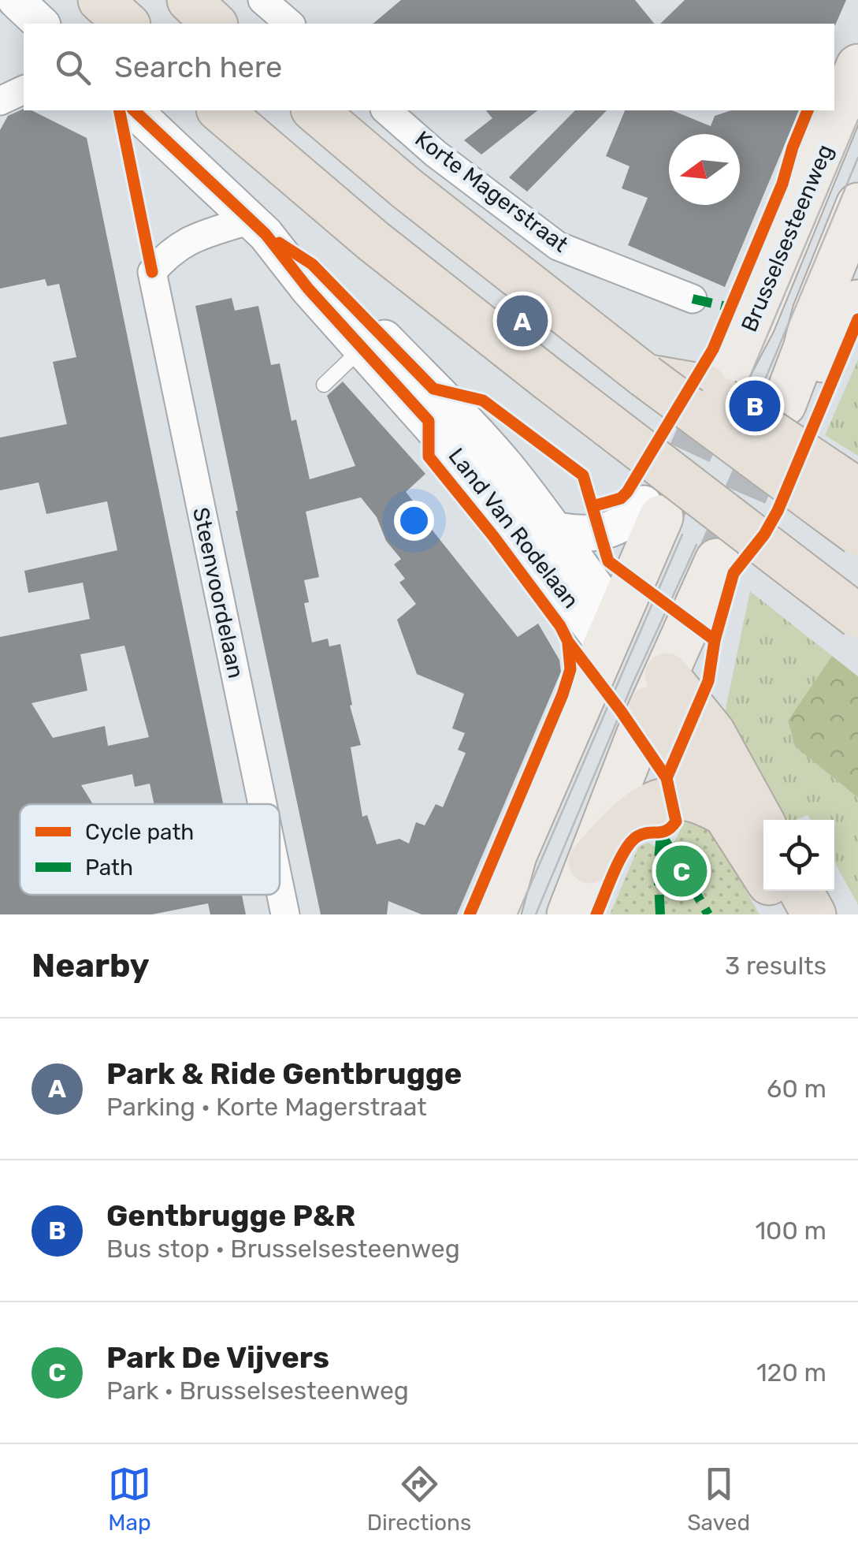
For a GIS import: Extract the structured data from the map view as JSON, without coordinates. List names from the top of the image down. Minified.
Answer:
{"streets":{"main road":["Brusselsesteenweg"],"street":["Korte Magerstraat","Land Van Rodelaan","Steenvoordelaan"]},"crossings":[["Land Van Rodelaan","Steenvoordelaan"]],"legend":["Cycle path","Path"],"north":"left","page":{"search":"Search here","pins":["A","B","C"],"heading":["Nearby","3 results"],"list":[{"mark":"A","name":"Park & Ride Gentbrugge","note":"Parking · Korte Magerstraat","value":"60 m"},{"mark":"B","name":"Gentbrugge P&R","note":"Bus stop · Brusselsesteenweg","value":"100 m"},{"mark":"C","name":"Park De Vijvers","note":"Park · Brusselsesteenweg","value":"120 m"}],"nav":["Map","Directions","Saved"]}}
